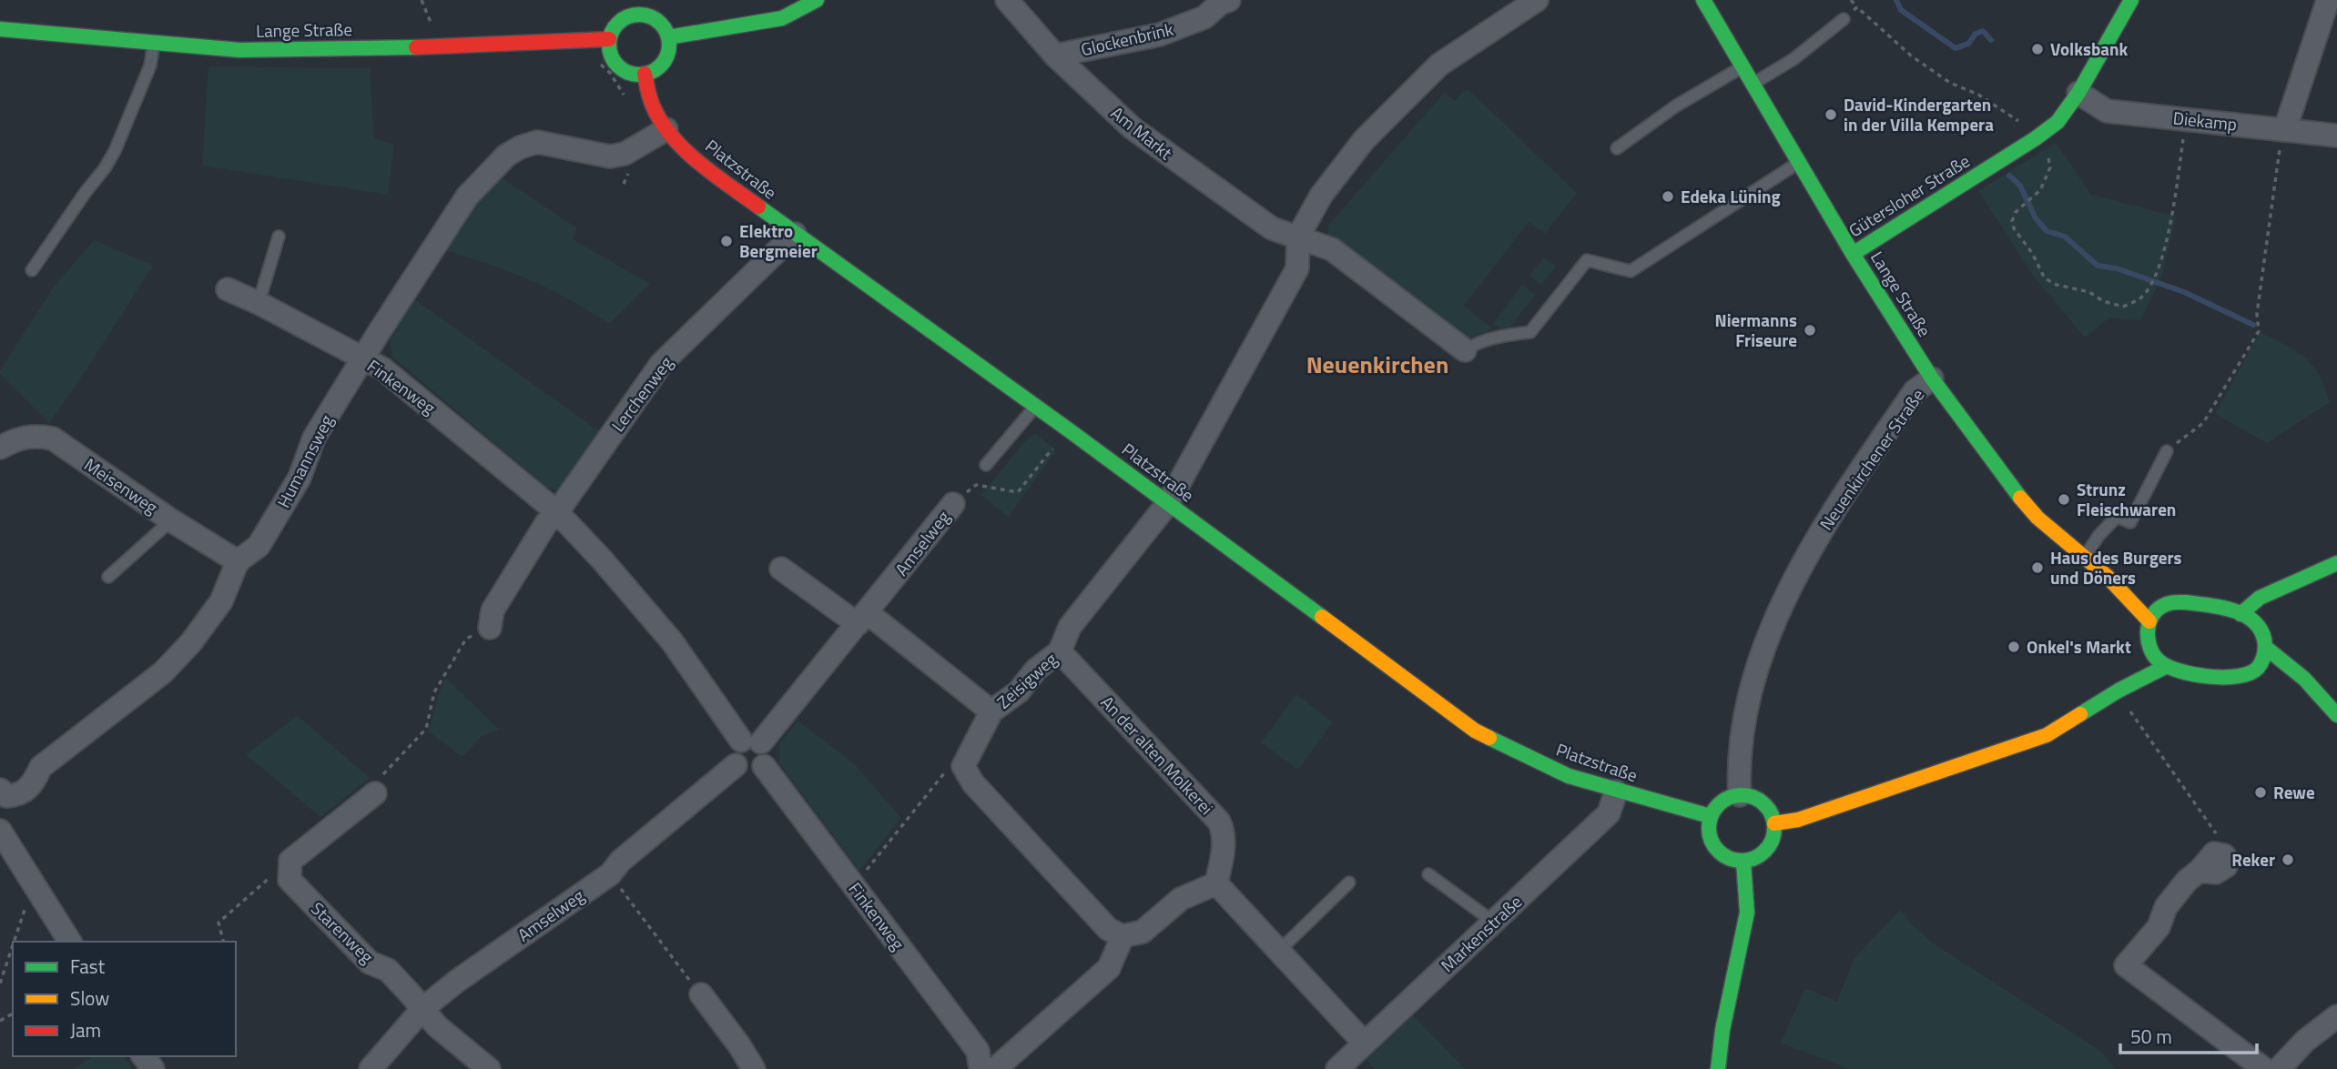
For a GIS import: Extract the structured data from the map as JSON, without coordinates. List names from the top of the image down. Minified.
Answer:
{"streets":{"main road":["Lange Straße","Platzstraße","Gütersloher Straße"],"street":["Glockenbrink","Diekamp","Am Markt","Finkenweg","Lerchenweg","Neuenkirchener Straße","Humannsweg","Meisenweg","Amselweg","Zeisigweg","An der alten Molkerei","Starenweg","Markenstraße"]},"crossings":[["Lange Straße","Platzstraße"],["Lange Straße","Gütersloher Straße"],["Lange Straße","Neuenkirchener Straße"],["Glockenbrink","Am Markt"],["Diekamp","Gütersloher Straße"],["Platzstraße","Lerchenweg"],["Platzstraße","Neuenkirchener Straße"],["Platzstraße","Humannsweg"],["Platzstraße","Zeisigweg"],["Platzstraße","Markenstraße"],["Finkenweg","Lerchenweg"],["Finkenweg","Humannsweg"],["Finkenweg","Amselweg"],["Humannsweg","Meisenweg"],["Amselweg","Starenweg"],["Zeisigweg","An der alten Molkerei"]],"districts":["Neuenkirchen"],"places":["Volksbank","David-Kindergarten in der Villa Kempera","Edeka Lüning","Elektro Bergmeier","Niermanns Friseure","Strunz Fleischwaren","Haus des Burgers und Döners","Onkel's Markt","Rewe","Reker"],"legend":["Fast","Slow","Jam"],"scale_bar":"50 m"}
